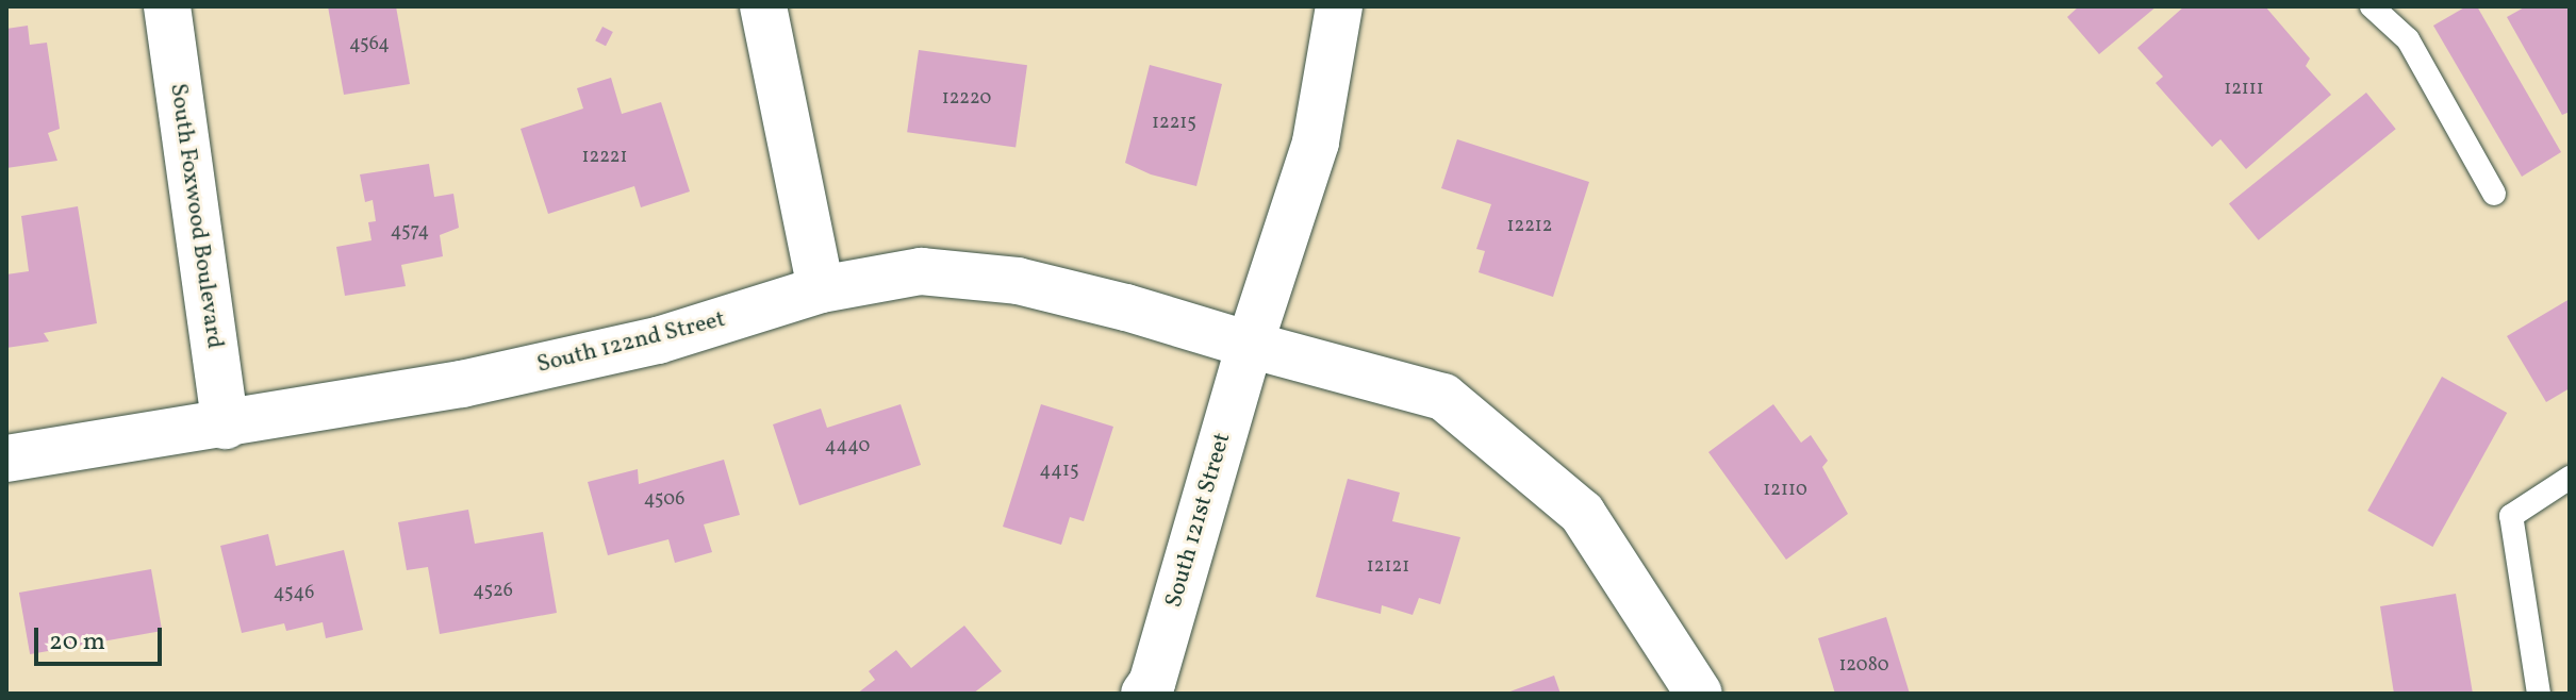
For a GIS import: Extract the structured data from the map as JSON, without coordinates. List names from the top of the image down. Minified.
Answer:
{"streets":{"street":["South Foxwood Boulevard","South 122nd Street","South 121st Street"]},"crossings":[["South Foxwood Boulevard","South 122nd Street"],["South 122nd Street","South 121st Street"]],"house_numbers":["4564","12111","12220","12215","12221","12212","4574","4440","4415","12110","4506","12121","4526","4546","12080"],"scale_bar":"20 m"}
